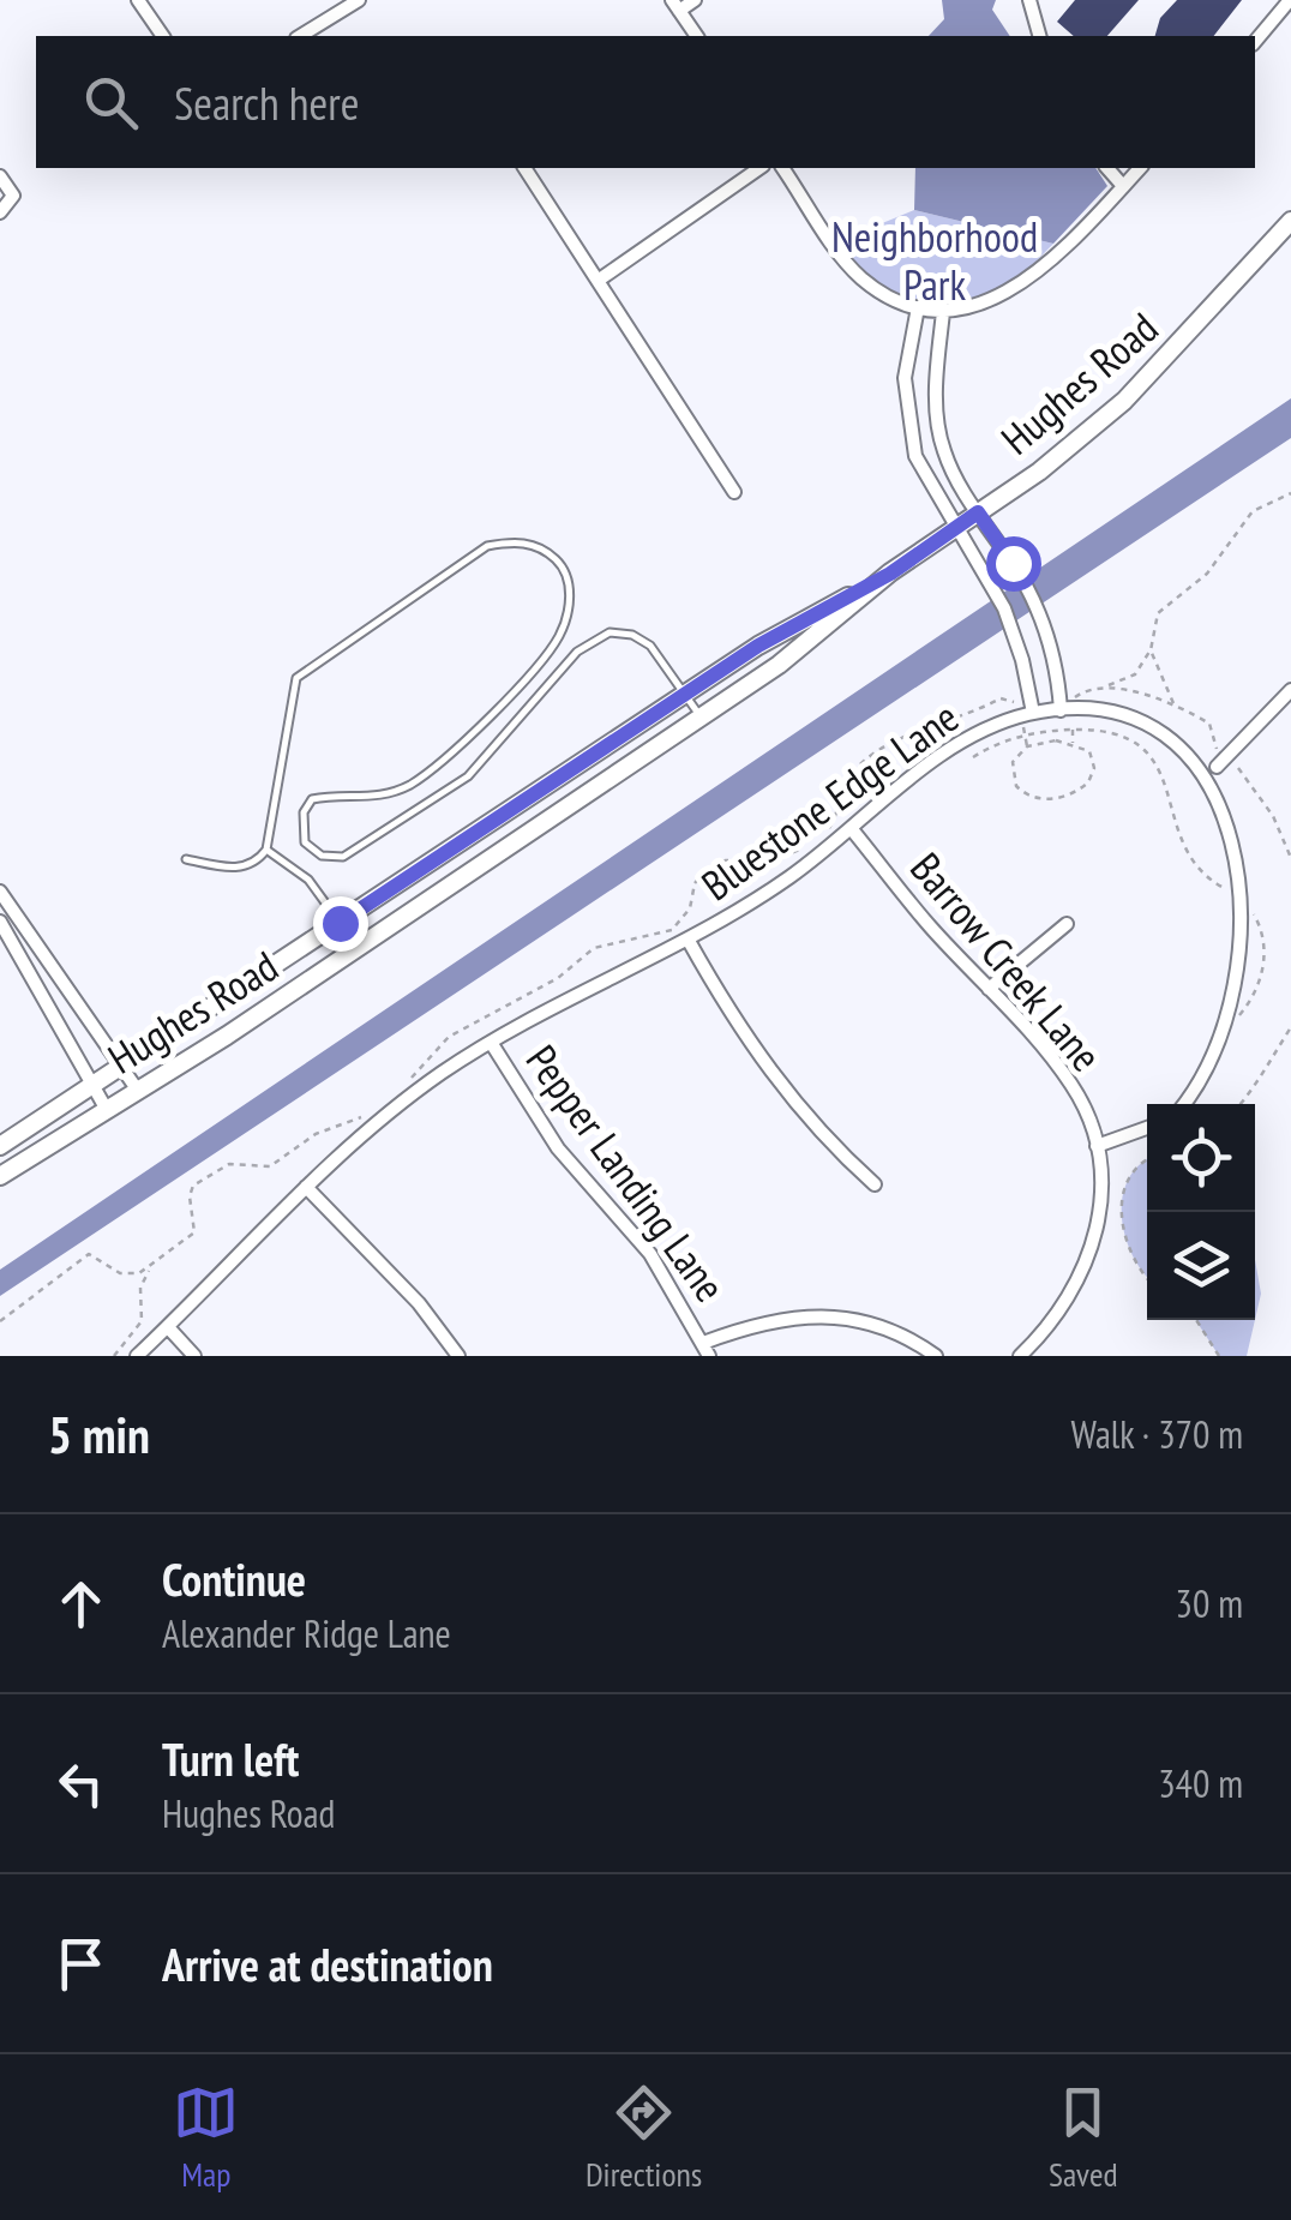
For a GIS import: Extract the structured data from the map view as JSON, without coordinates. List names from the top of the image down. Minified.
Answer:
{"streets":{"main road":["Hughes Road"],"street":["Bluestone Edge Lane","Barrow Creek Lane","Pepper Landing Lane"]},"crossings":[["Bluestone Edge Lane","Barrow Creek Lane"],["Bluestone Edge Lane","Pepper Landing Lane"]],"parks":["Neighborhood Park"],"page":{"search":"Search here","heading":["5 min","Walk · 370 m"],"list":[["Continue","Alexander Ridge Lane","30 m"],["Turn left","Hughes Road","340 m"],"Arrive at destination"],"nav":["Map","Directions","Saved"]}}
